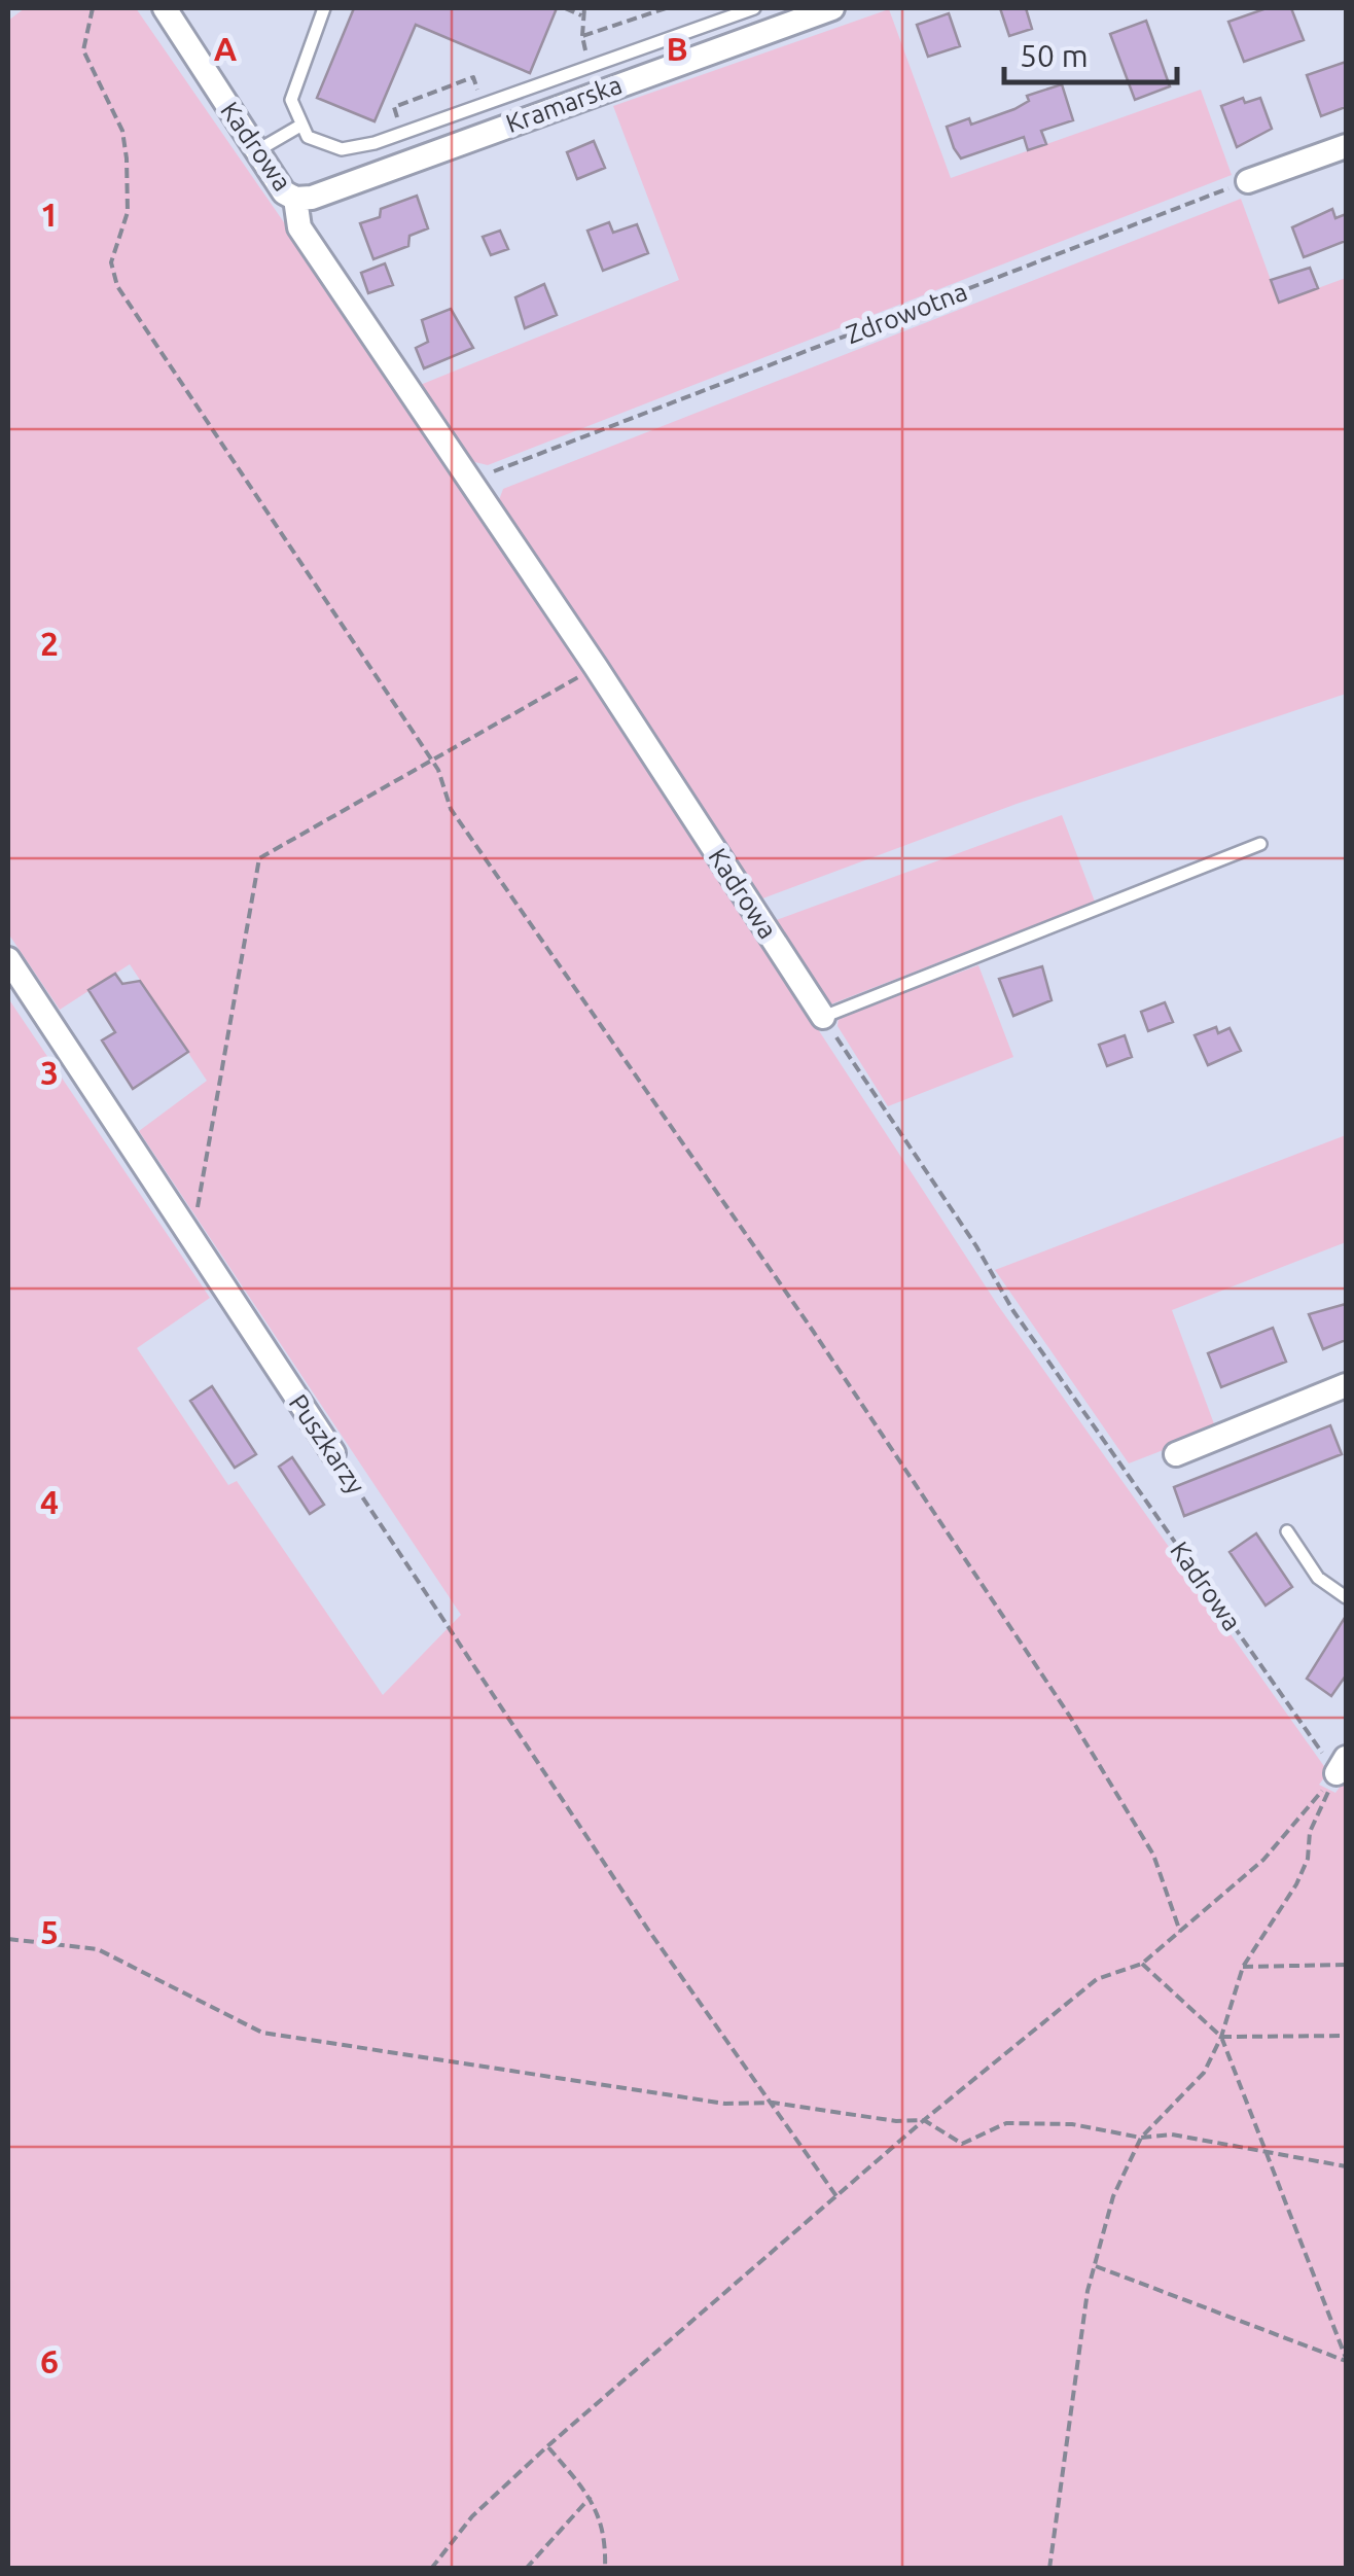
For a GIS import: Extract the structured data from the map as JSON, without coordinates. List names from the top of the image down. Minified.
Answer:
{"streets":{"street":["Kramarska","Kadrowa","Puszkarzy"],"path":["Zdrowotna"]},"crossings":[["Kramarska","Kadrowa"],["Kadrowa","Zdrowotna"]],"scale_bar":"50 m","grid":{"columns":["A","B"],"rows":["1","2","3","4","5","6"]}}
